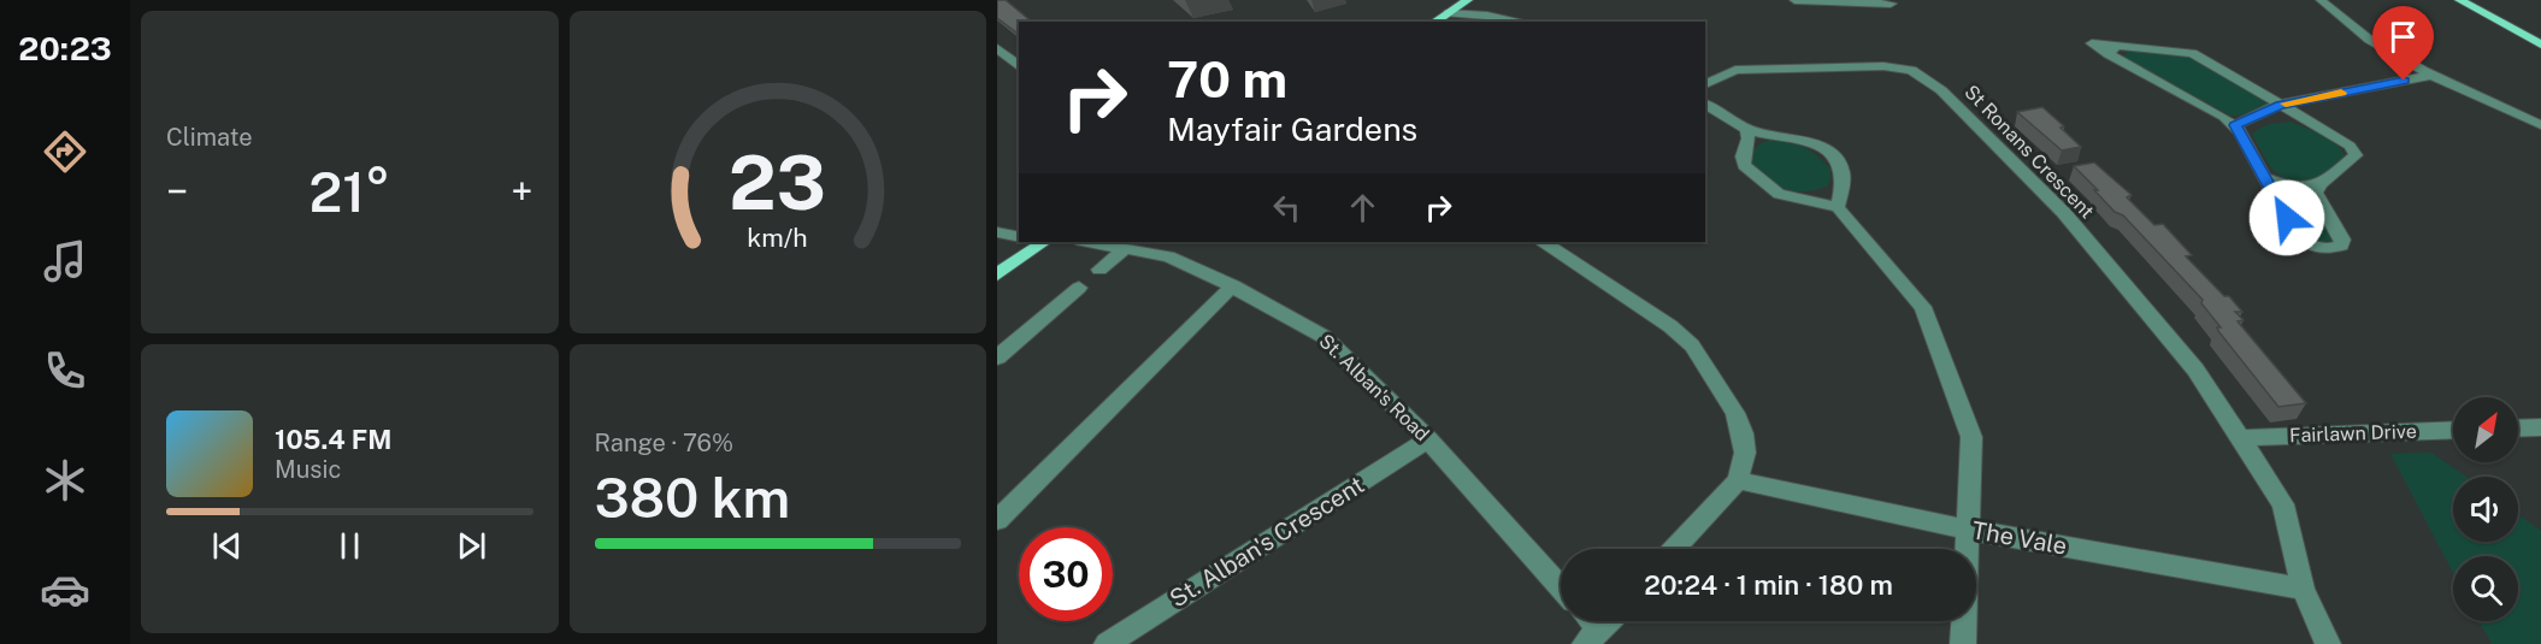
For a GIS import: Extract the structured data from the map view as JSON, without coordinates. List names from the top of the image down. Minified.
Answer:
{"streets":{"street":["St Ronans Crescent","St. Alban's Road","Fairlawn Drive","The Vale","St. Alban's Crescent"]},"crossings":[["St Ronans Crescent","Fairlawn Drive"],["St Ronans Crescent","The Vale"],["St. Alban's Road","St. Alban's Crescent"]],"north":"top right","page":{"tabs":"20:23","tile":["Climate",["Range · 76%","380 km"]],"turn":["70 m","Mayfair Gardens"],"heat":["−","21°","+"],"song":["105.4 FM","Music"],"limit":"30","trip":"20:24 · 1 min · 180 m","gauge":["23","km/h"]}}
